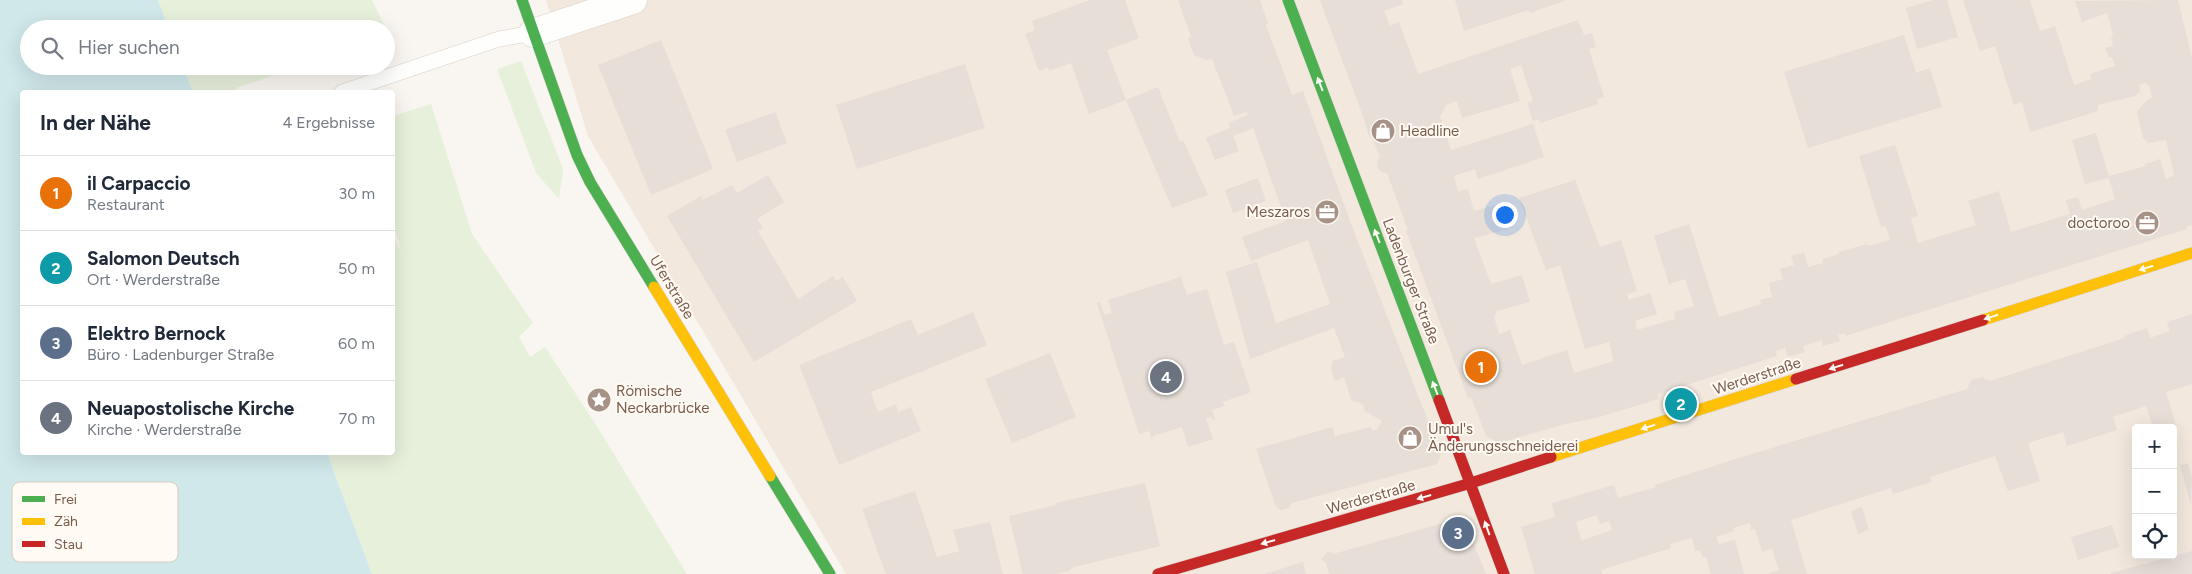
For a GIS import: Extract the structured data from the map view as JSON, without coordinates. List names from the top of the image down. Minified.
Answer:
{"streets":{"street":["Ladenburger Straße","Uferstraße","Werderstraße"]},"crossings":[["Ladenburger Straße","Werderstraße"]],"one_way":["Ladenburger Straße","Werderstraße"],"places":{"shop":["Headline","Umul's Änderungsschneiderei"],"office":["Meszaros","doctoroo"],"place":["Römische Neckarbrücke"]},"legend":["Frei","Zäh","Stau"],"page":{"search":"Hier suchen","heading":["In der Nähe","4 Ergebnisse"],"list":[{"mark":"1","name":"il Carpaccio","note":"Restaurant","value":"30 m"},{"mark":"2","name":"Salomon Deutsch","note":"Ort · Werderstraße","value":"50 m"},{"mark":"3","name":"Elektro Bernock","note":"Büro · Ladenburger Straße","value":"60 m"},{"mark":"4","name":"Neuapostolische Kirche","note":"Kirche · Werderstraße","value":"70 m"}],"pins":["1","4","2","3"],"map_buttons":["+","−"]}}
